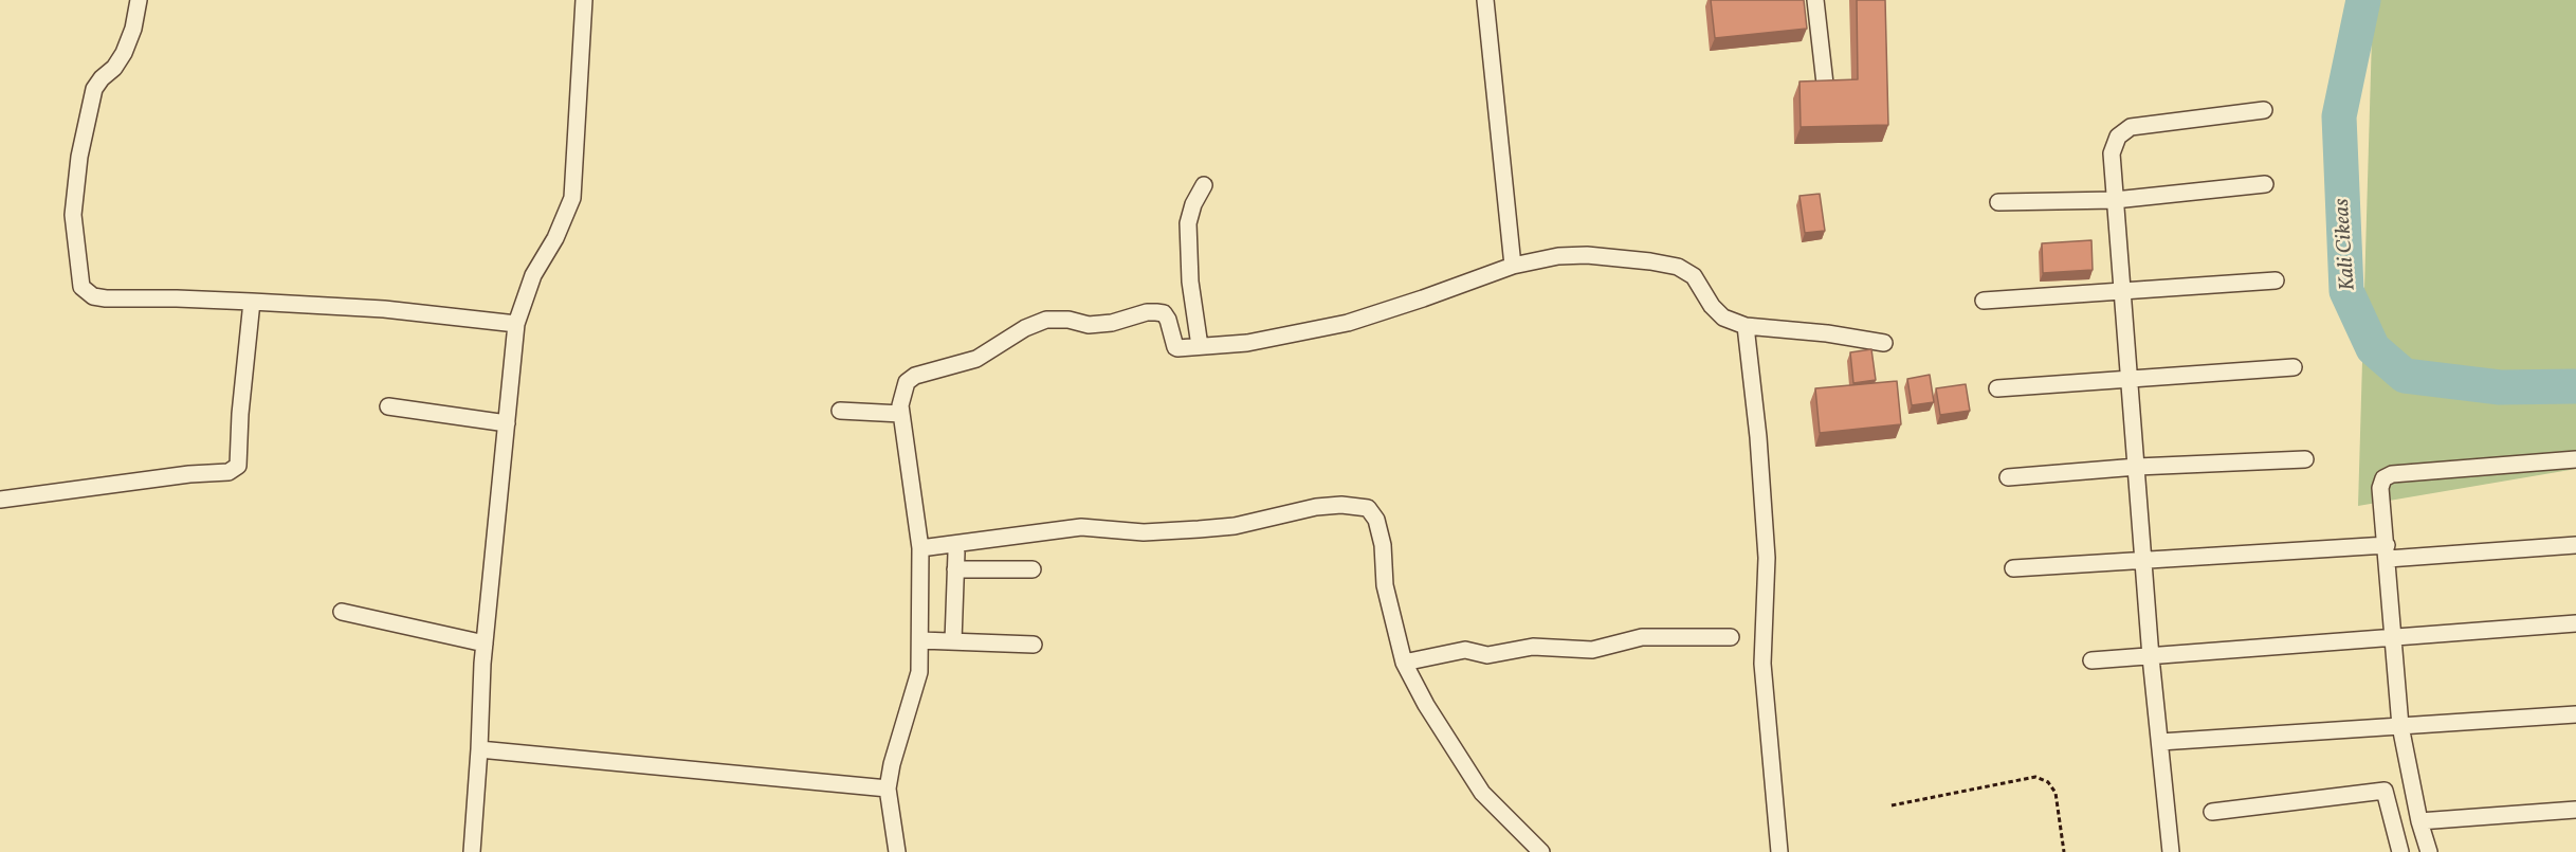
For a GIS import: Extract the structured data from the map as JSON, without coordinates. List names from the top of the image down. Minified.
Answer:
{"water":["Kali Cikeas"]}
